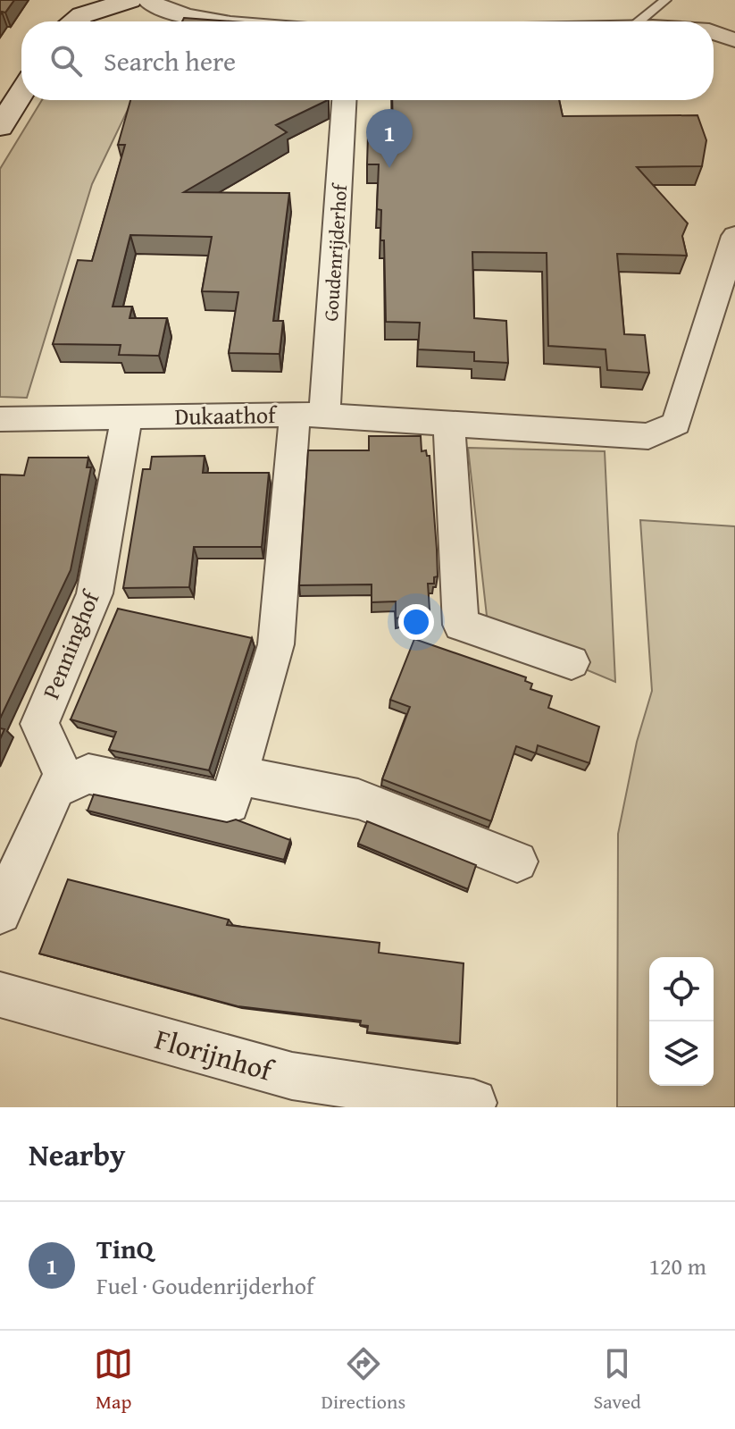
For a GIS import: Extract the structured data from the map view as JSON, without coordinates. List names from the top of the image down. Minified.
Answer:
{"streets":{"street":["Goudenrijderhof","Dukaathof","Penninghof","Florijnhof"]},"crossings":[["Goudenrijderhof","Dukaathof"],["Dukaathof","Penninghof"]],"page":{"search":"Search here","pins":"1","heading":"Nearby","list":[{"mark":"1","name":"TinQ","note":"Fuel · Goudenrijderhof","value":"120 m"}],"nav":["Map","Directions","Saved"]}}
